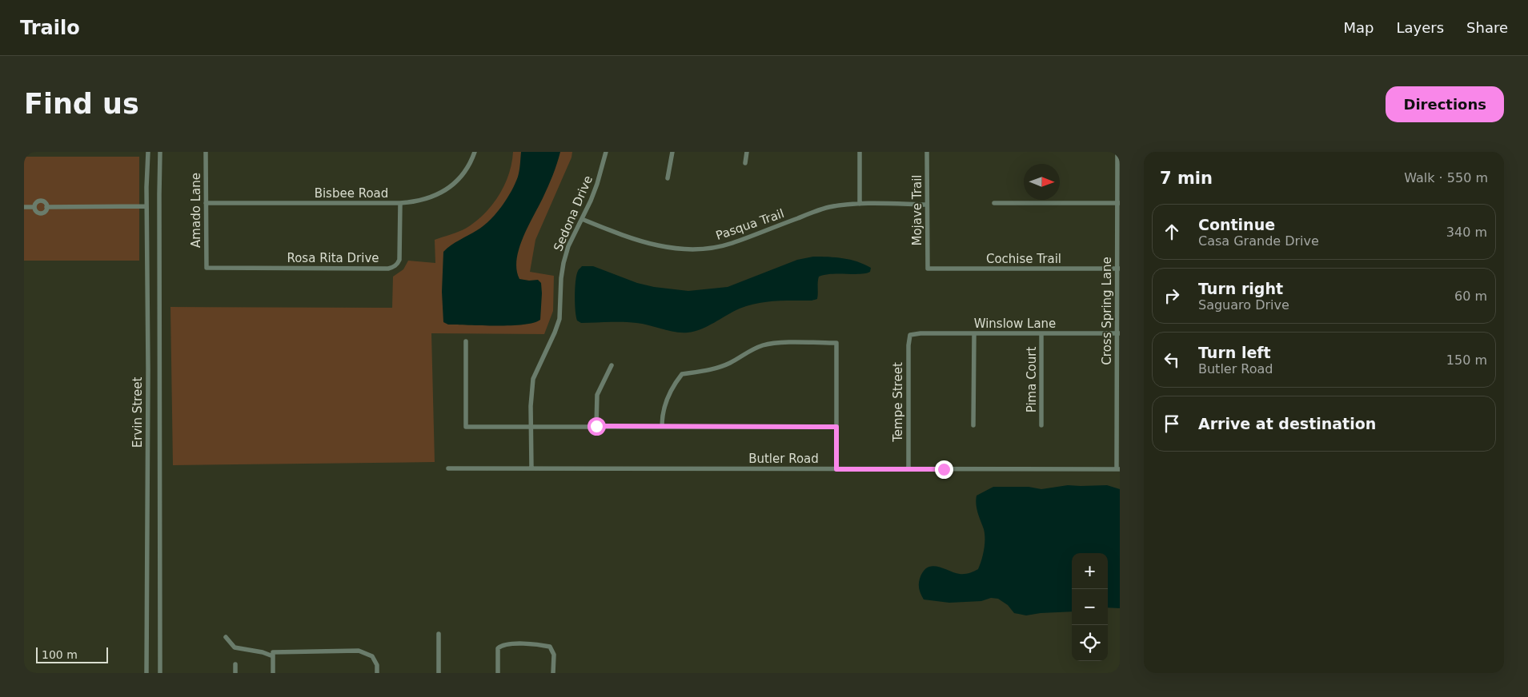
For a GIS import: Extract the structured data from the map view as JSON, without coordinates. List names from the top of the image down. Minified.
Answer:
{"streets":{"street":["Bisbee Road","Amado Lane","Mojave Trail","Sedona Drive","Pasqua Trail","Rosa Rita Drive","Cochise Trail","Cross Spring Lane","Winslow Lane","Pima Court","Tempe Street","Ervin Street","Butler Road"]},"crossings":[["Bisbee Road","Amado Lane"],["Bisbee Road","Rosa Rita Drive"],["Amado Lane","Rosa Rita Drive"],["Mojave Trail","Pasqua Trail"],["Mojave Trail","Cochise Trail"],["Sedona Drive","Pasqua Trail"],["Sedona Drive","Butler Road"],["Cochise Trail","Cross Spring Lane"],["Cross Spring Lane","Winslow Lane"],["Cross Spring Lane","Butler Road"],["Winslow Lane","Pima Court"],["Winslow Lane","Tempe Street"],["Tempe Street","Butler Road"]],"scale_bar":"100 m","north":"right","page":{"header":"Trailo","nav":["Map","Layers","Share"],"buttons":"Directions","title":"Find us","heading":["7 min","Walk · 550 m"],"list":[["Continue","Casa Grande Drive","340 m"],["Turn right","Saguaro Drive","60 m"],["Turn left","Butler Road","150 m"],"Arrive at destination"],"map_buttons":["+","−"],"scale":"100 m"}}
